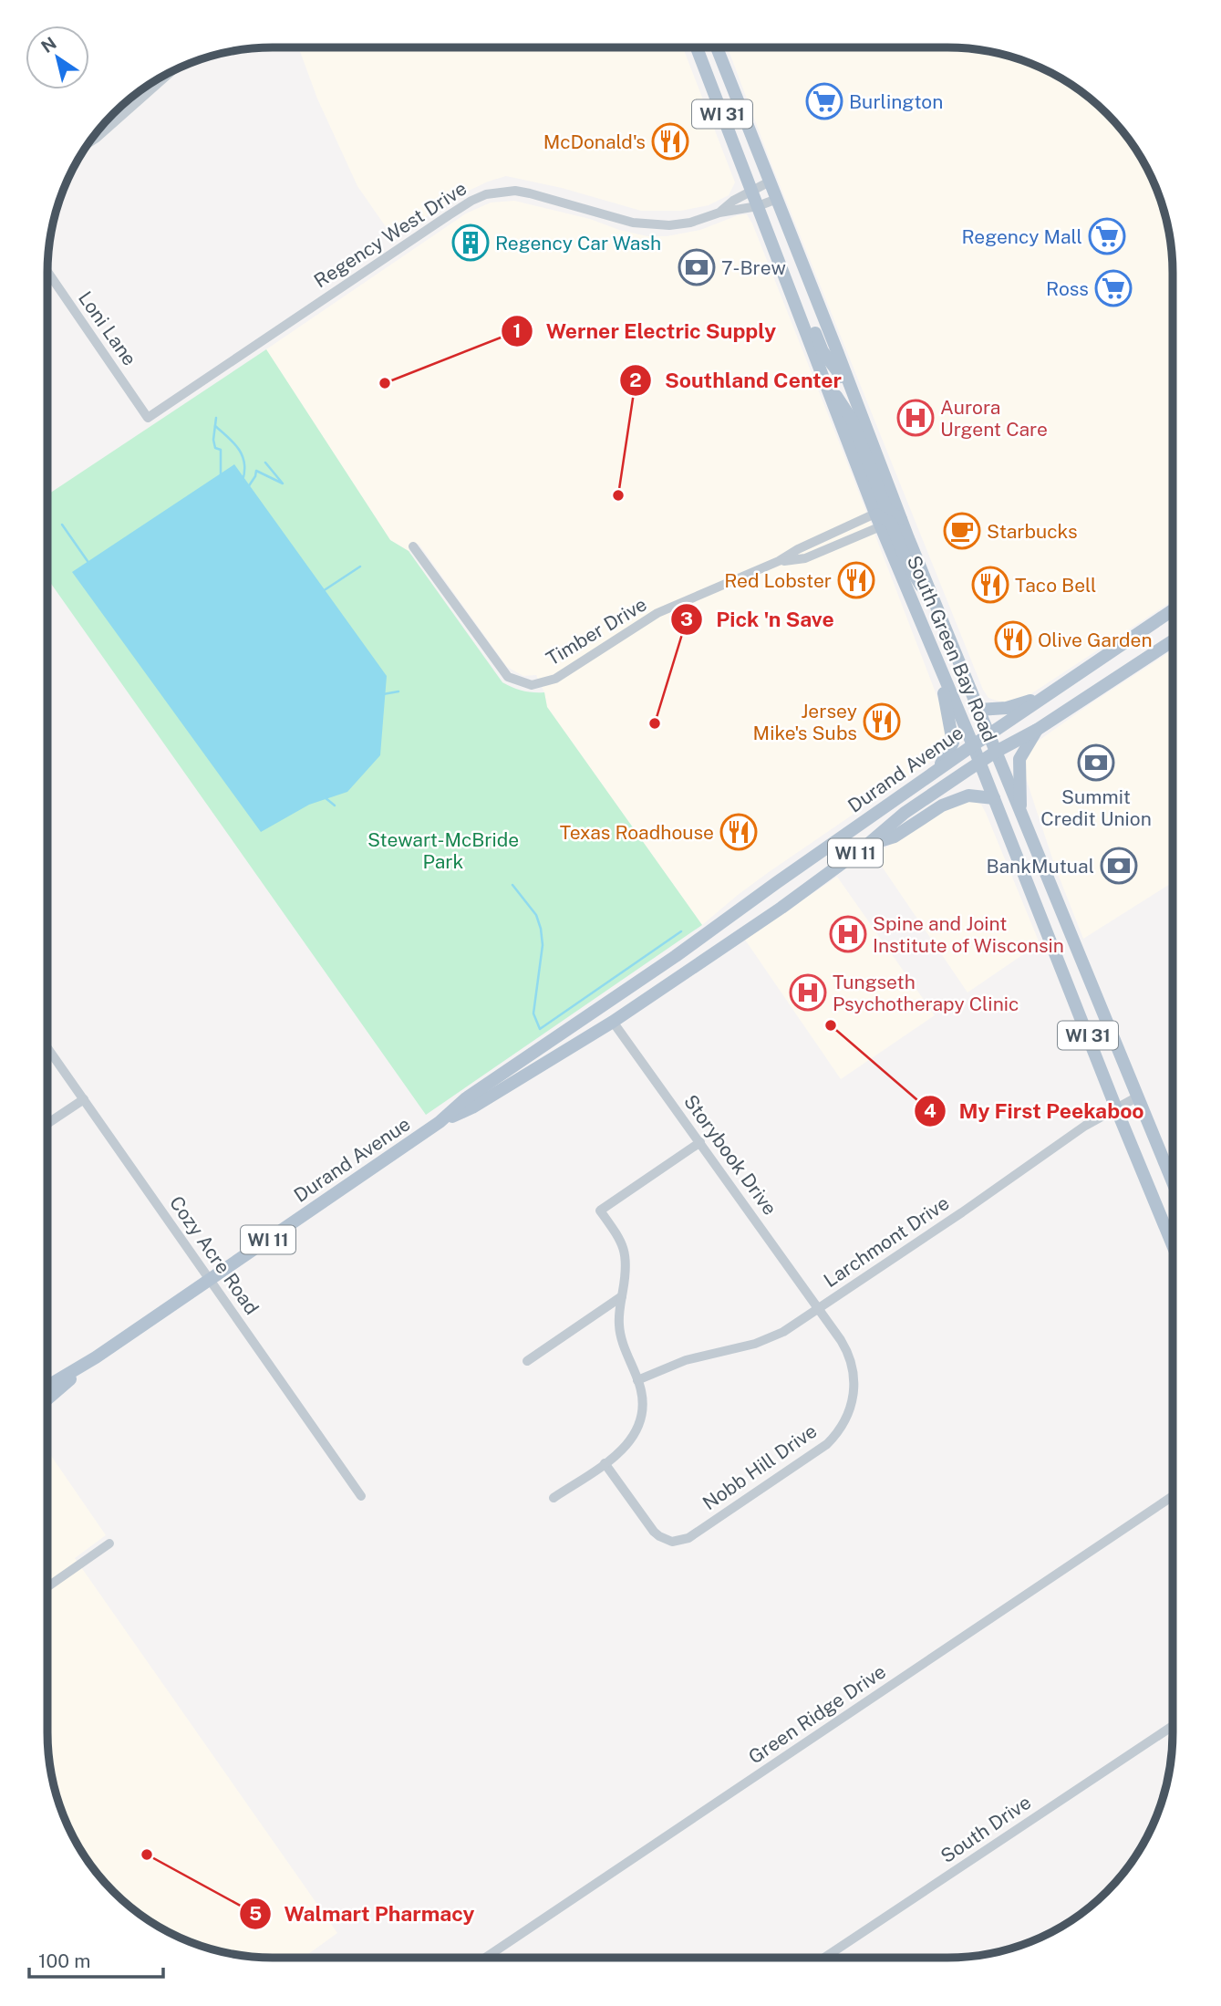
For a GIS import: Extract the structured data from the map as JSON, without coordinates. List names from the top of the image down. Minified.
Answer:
{"streets":{"main road":["WI 31","South Green Bay Road","Durand Avenue","WI 11"],"street":["Regency West Drive","Loni Lane","Timber Drive","Storybook Drive","Larchmont Drive","Cozy Acre Road","Nobb Hill Drive","Green Ridge Drive","South Drive"]},"crossings":[["WI 31","Regency West Drive"],["Regency West Drive","Loni Lane"],["Regency West Drive","South Green Bay Road"],["Timber Drive","South Green Bay Road"],["South Green Bay Road","Durand Avenue"],["South Green Bay Road","Larchmont Drive"],["Durand Avenue","Storybook Drive"],["Durand Avenue","Cozy Acre Road"],["Storybook Drive","Larchmont Drive"],["Storybook Drive","Nobb Hill Drive"],["Larchmont Drive","Nobb Hill Drive"]],"parks":["Stewart-McBride Park"],"places":{"supermarket":["Burlington","Regency Mall","Ross"],"restaurant":["McDonald's","Red Lobster","Taco Bell","Olive Garden","Jersey Mike's Subs","Texas Roadhouse"],"building":["Regency Car Wash"],"bank":["7-Brew","Summit Credit Union","BankMutual"],"other":["Werner Electric Supply","Southland Center","Pick 'n Save","My First Peekaboo","Walmart Pharmacy"],"hospital":["Aurora Urgent Care","Spine and Joint Institute of Wisconsin","Tungseth Psychotherapy Clinic"],"cafe":["Starbucks"]},"scale_bar":"100 m","north":"top left"}
